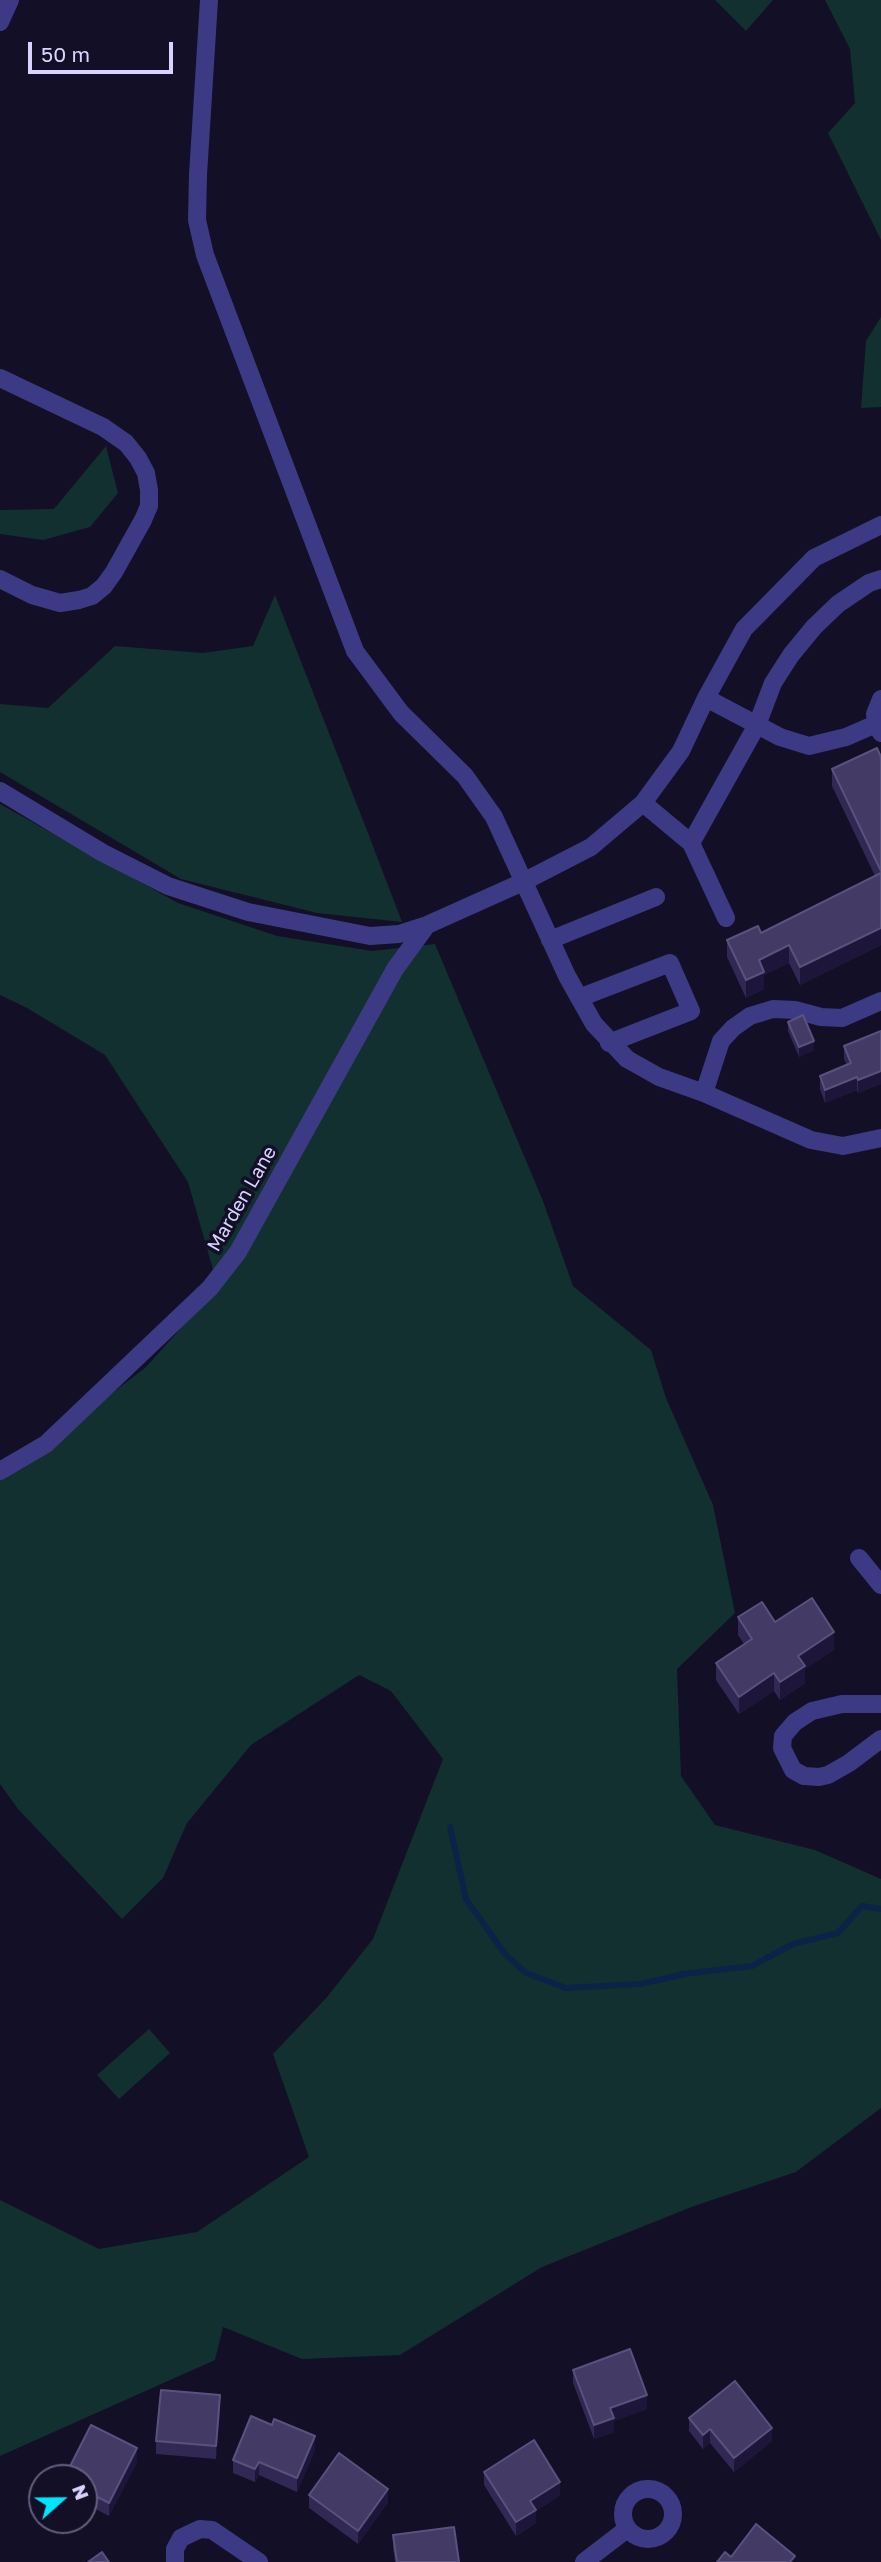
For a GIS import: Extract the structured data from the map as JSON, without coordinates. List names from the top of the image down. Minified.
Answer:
{"streets":{"street":["Marden Lane"]},"scale_bar":"50 m","north":"right"}
